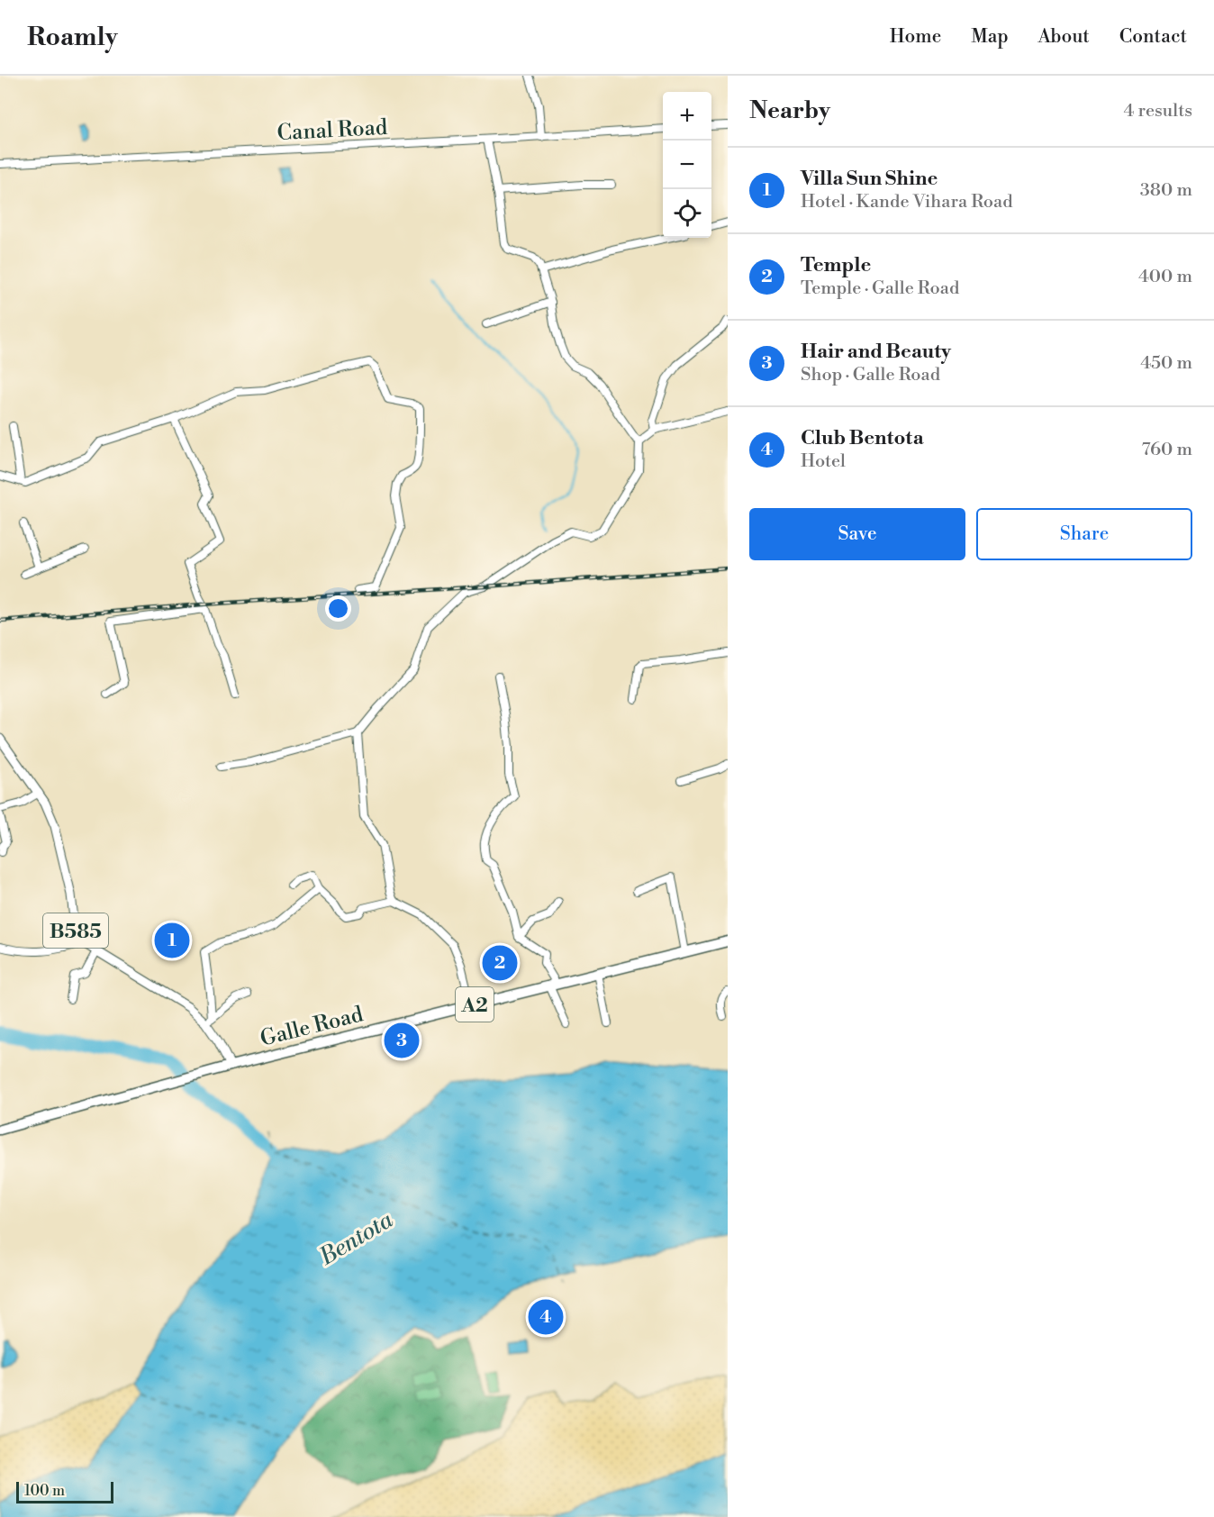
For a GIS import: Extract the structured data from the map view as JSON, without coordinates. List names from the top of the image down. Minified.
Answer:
{"streets":{"highway":["A2","Galle Road"],"main road":["B585"],"street":["Canal Road"]},"crossings":[["B585","Galle Road"]],"water":["Bentota"],"scale_bar":"100 m","page":{"header":"Roamly","nav":["Home","Map","About","Contact"],"heading":["Nearby","4 results"],"map_buttons":["+","−"],"list":[{"mark":"1","name":"Villa Sun Shine","note":"Hotel · Kande Vihara Road","value":"380 m"},{"mark":"2","name":"Temple","note":"Temple · Galle Road","value":"400 m"},{"mark":"3","name":"Hair and Beauty","note":"Shop · Galle Road","value":"450 m"},{"mark":"4","name":"Club Bentota","note":"Hotel","value":"760 m"}],"buttons":["Save","Share"],"pins":["1","2","3","4"],"scale":"100 m"}}
